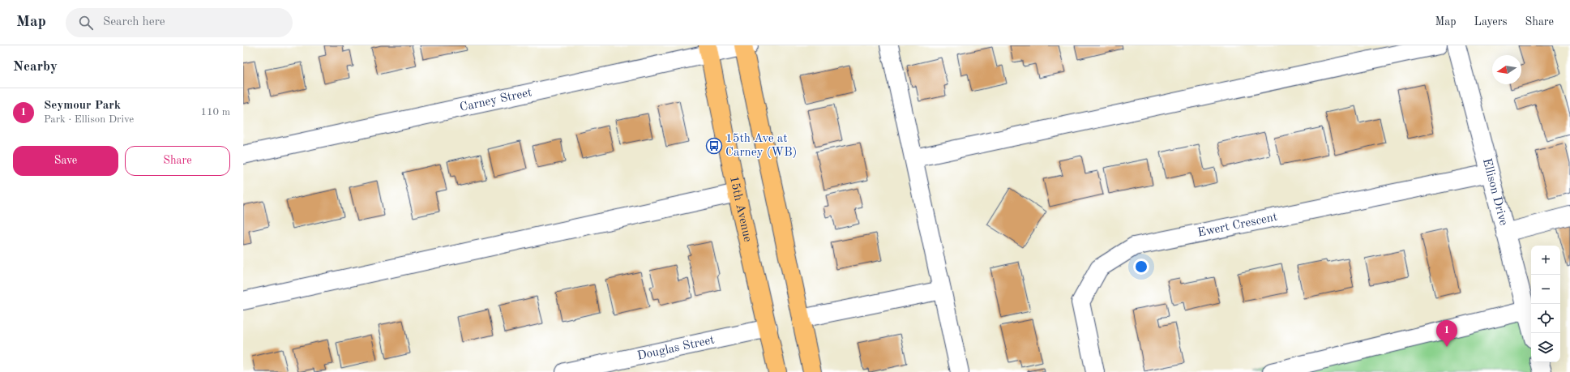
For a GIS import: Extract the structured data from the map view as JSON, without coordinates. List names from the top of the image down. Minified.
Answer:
{"streets":{"main road":["15th Avenue"],"street":["Carney Street","Ellison Drive","Ewert Crescent","Douglas Street"]},"crossings":[["Carney Street","15th Avenue"],["Ellison Drive","Ewert Crescent"],["15th Avenue","Douglas Street"]],"places":{"bus stop":["15th Ave at Carney (WB)"]},"north":"left","page":{"header":"Map","search":"Search here","nav":["Map","Layers","Share"],"heading":"Nearby","list":[{"mark":"1","name":"Seymour Park","note":"Park · Ellison Drive","value":"110 m"}],"buttons":["Save","Share"],"map_buttons":["+","−"],"pins":"1"}}
